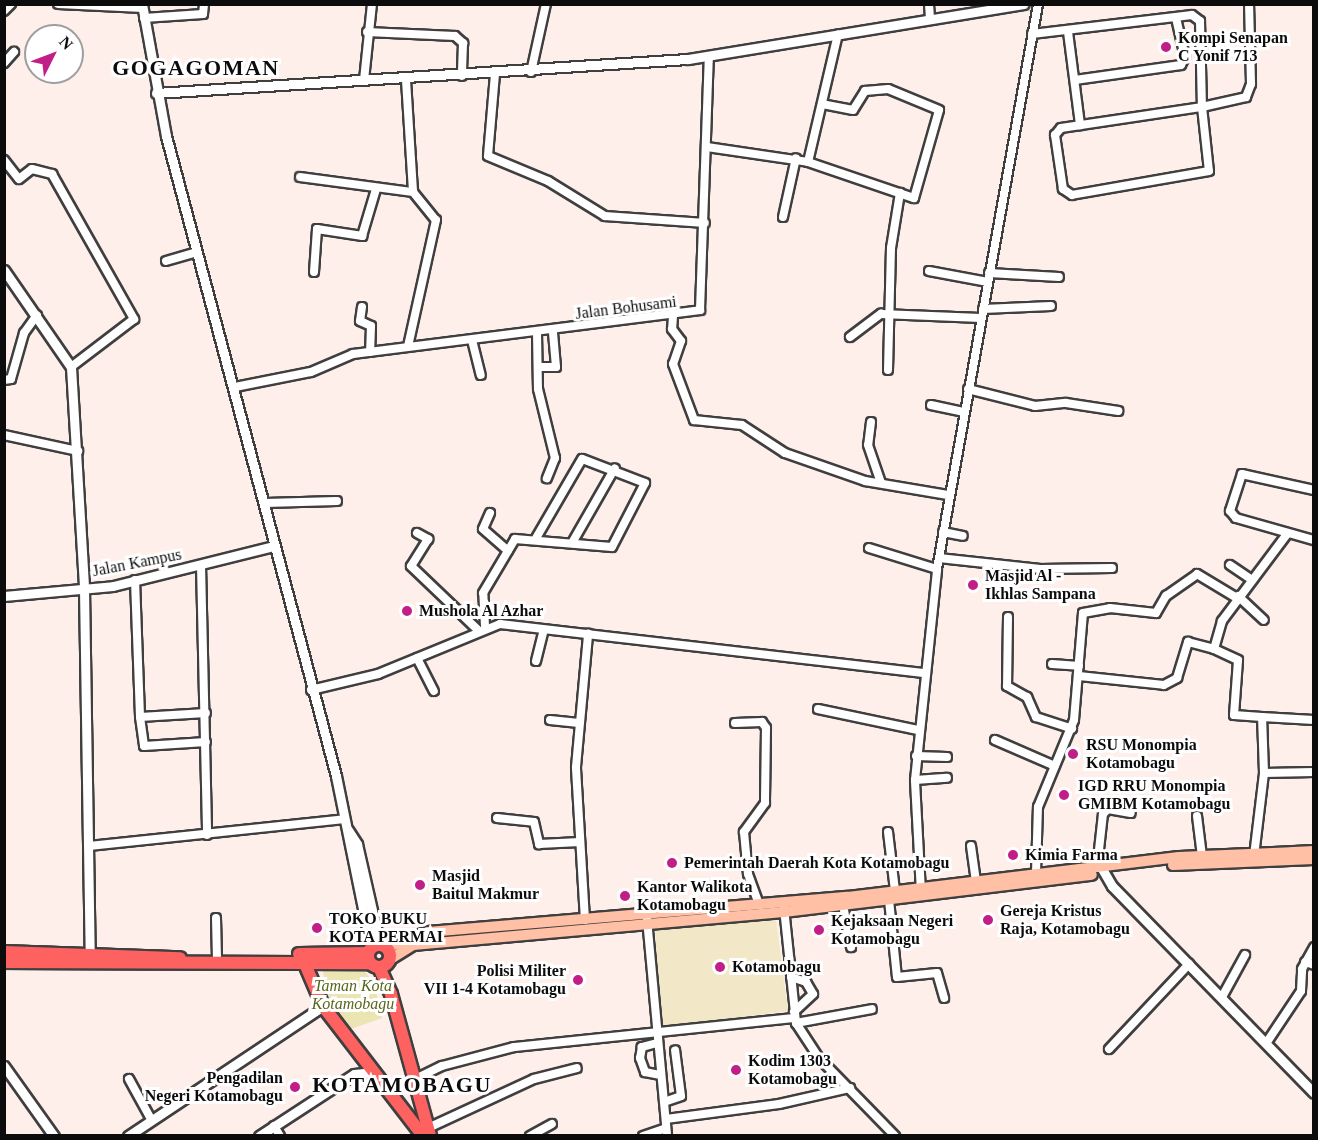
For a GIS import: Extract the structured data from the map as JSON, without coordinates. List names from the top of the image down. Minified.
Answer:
{"streets":{"street":["Jalan Bohusami","Jalan Kampus"]},"districts":["GOGAGOMAN","KOTAMOBAGU"],"parks":["Taman Kota Kotamobagu"],"places":["Kompi Senapan C Yonif 713","Masjid Al - Ikhlas Sampana","Mushola Al Azhar","RSU Monompia Kotamobagu","IGD RRU Monompia GMIBM Kotamobagu","Kimia Farma","Pemerintah Daerah Kota Kotamobagu","Masjid Baitul Makmur","Kantor Walikota Kotamobagu","Gereja Kristus Raja, Kotamobagu","TOKO BUKU KOTA PERMAI","Kejaksaan Negeri Kotamobagu","Kotamobagu","Polisi Militer VII 1-4 Kotamobagu","Kodim 1303 Kotamobagu","Pengadilan Negeri Kotamobagu"],"north":"top right"}
